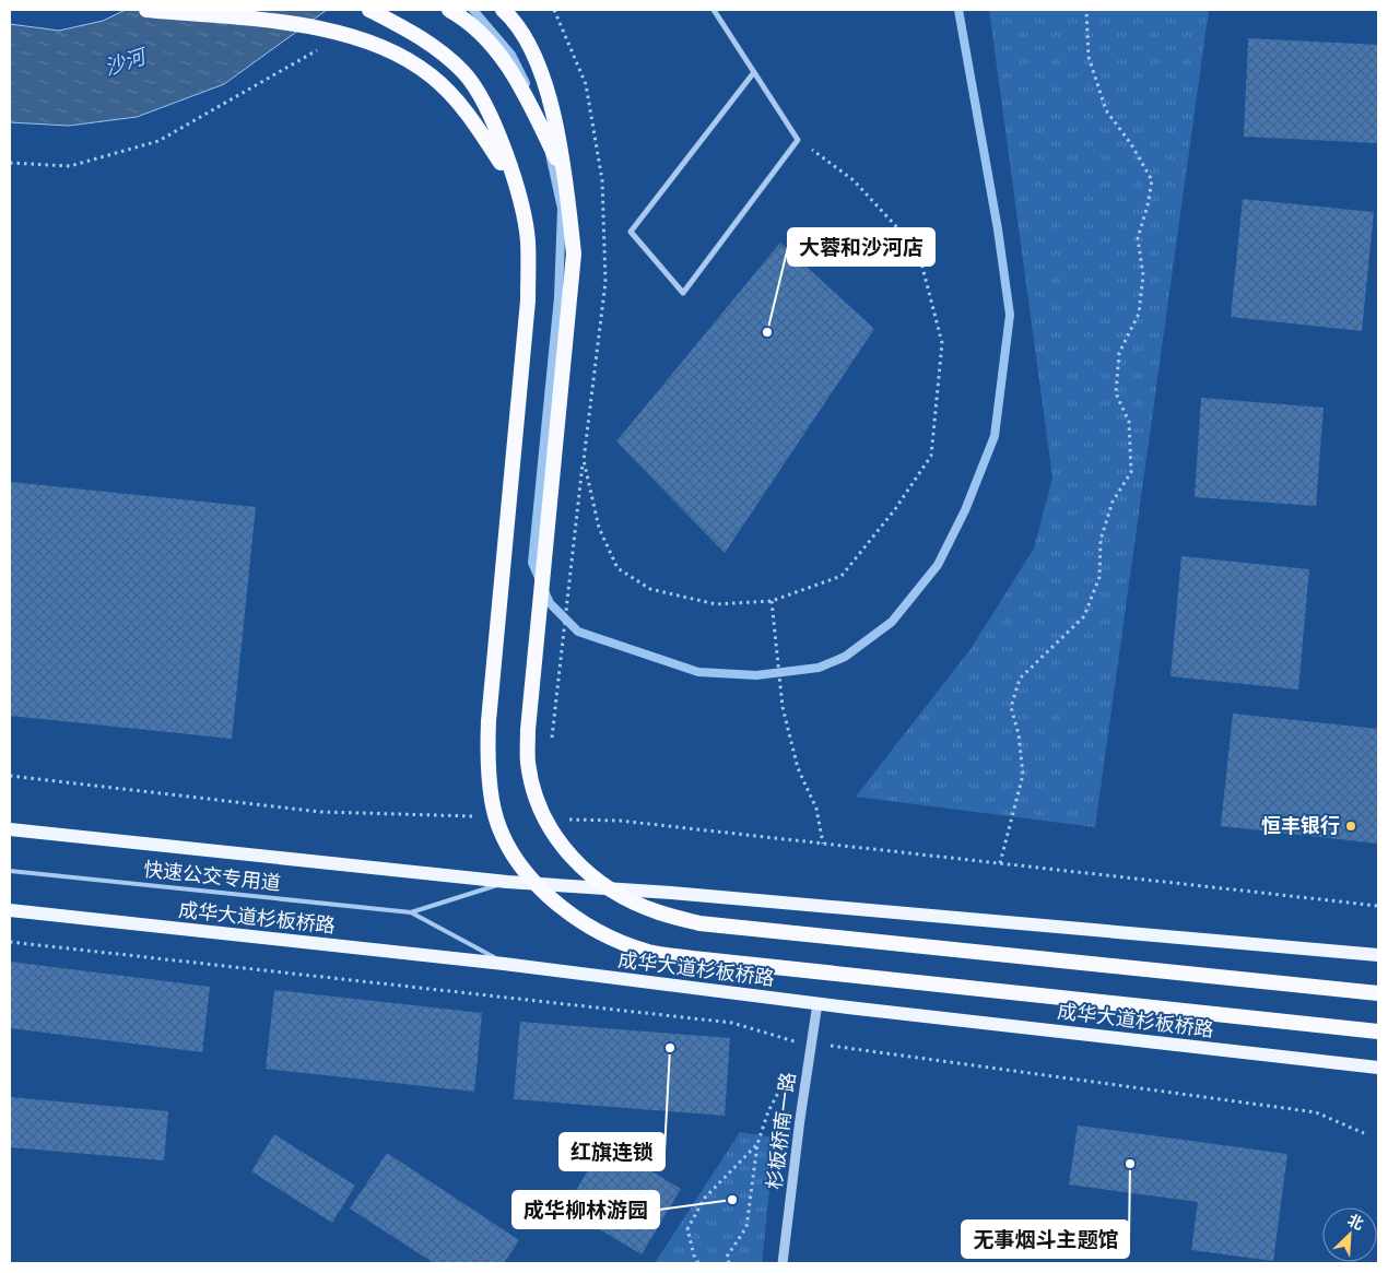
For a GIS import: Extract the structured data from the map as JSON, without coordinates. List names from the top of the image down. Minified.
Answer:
{"streets":{"main road":["成华大道杉板桥路"],"street":["杉板桥南一路"],"lane":["快速公交专用道"]},"crossings":[["成华大道杉板桥路","杉板桥南一路"]],"water":["沙河"],"places":["大蓉和沙河店","恒丰银行","红旗连锁","无事烟斗主题馆","成华柳林游园"],"north":"top right"}
